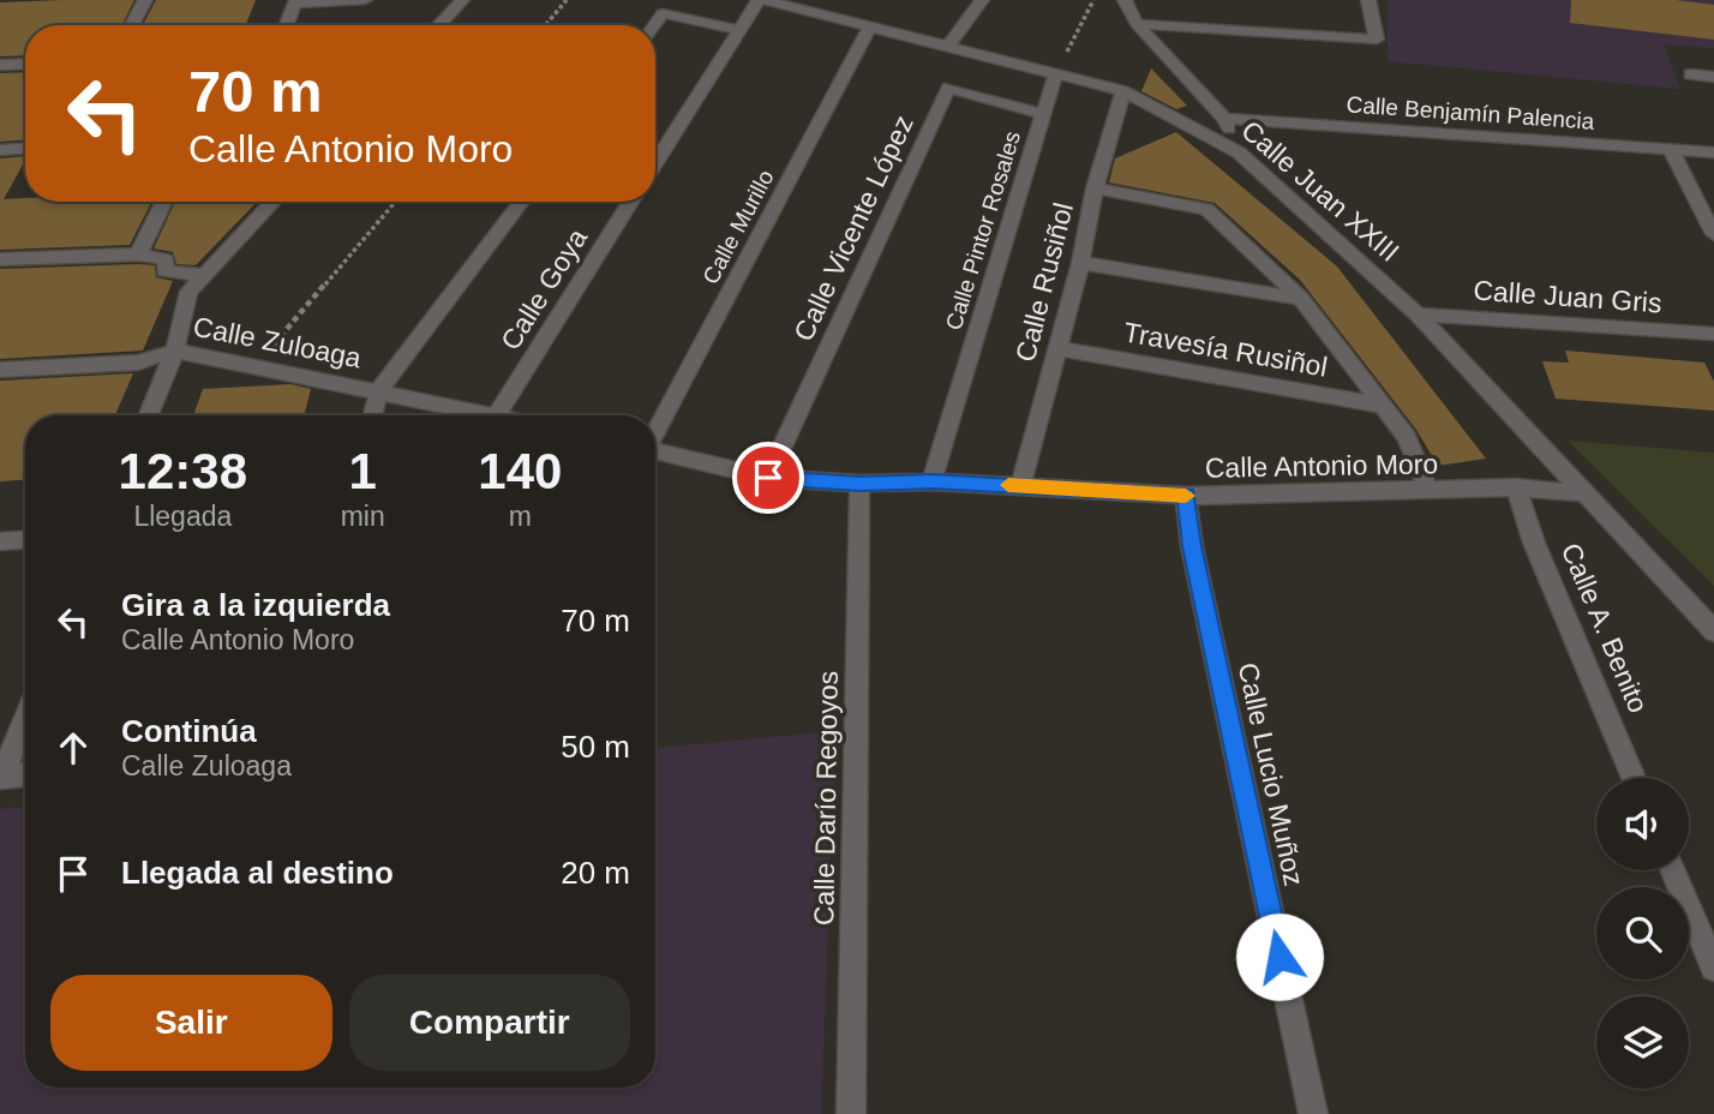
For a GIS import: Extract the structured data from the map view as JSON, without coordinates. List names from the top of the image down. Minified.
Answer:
{"streets":{"street":["Calle Benjamín Palencia","Calle Juan XXIII","Calle Murillo","Calle Vicente López","Calle Pintor Rosales","Calle Rusiñol","Calle Goya","Calle Juan Gris","Calle Zuloaga","Travesía Rusiñol","Calle Antonio Moro","Calle A. Benito","Calle Lucio Muñoz","Calle Darío Regoyos"]},"crossings":[["Calle Juan XXIII","Calle Murillo"],["Calle Juan XXIII","Calle Pintor Rosales"],["Calle Juan XXIII","Calle Rusiñol"],["Calle Juan XXIII","Calle Juan Gris"],["Calle Juan XXIII","Calle Antonio Moro"],["Calle Vicente López","Calle Pintor Rosales"],["Calle Pintor Rosales","Calle Antonio Moro"],["Calle Rusiñol","Travesía Rusiñol"],["Calle Rusiñol","Calle Antonio Moro"],["Calle Antonio Moro","Calle A. Benito"],["Calle Antonio Moro","Calle Lucio Muñoz"],["Calle Antonio Moro","Calle Darío Regoyos"]],"page":{"turn":["70 m","Calle Antonio Moro"],"eta":["12:38","Llegada","1","min","140","m"],"list":[{"name":"Gira a la izquierda","note":"Calle Antonio Moro","value":"70 m"},{"name":"Continúa","note":"Calle Zuloaga","value":"50 m"},{"name":"Llegada al destino","value":"20 m"}],"buttons":["Salir","Compartir"]}}
